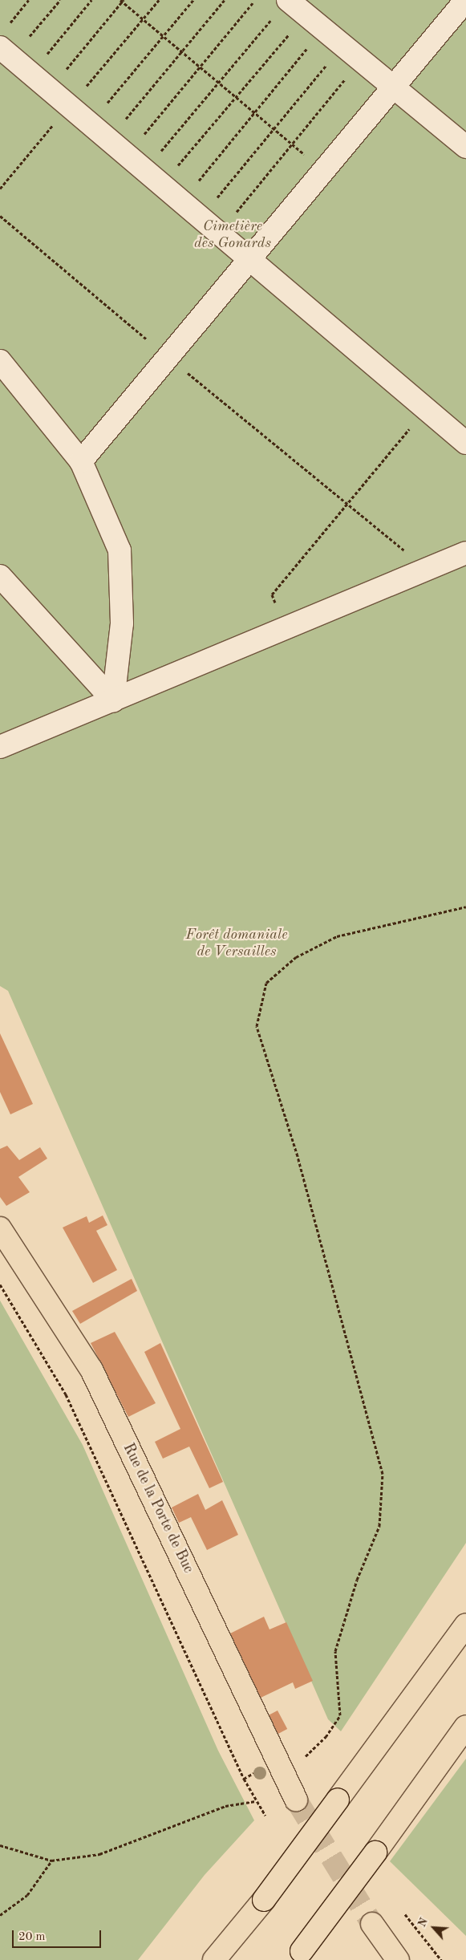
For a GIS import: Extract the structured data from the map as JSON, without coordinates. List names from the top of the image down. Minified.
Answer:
{"streets":{"main road":["Rue de la Porte de Buc"]},"parks":["Cimetière des Gonards","Forêt domaniale de Versailles"],"scale_bar":"20 m","north":"top left"}
